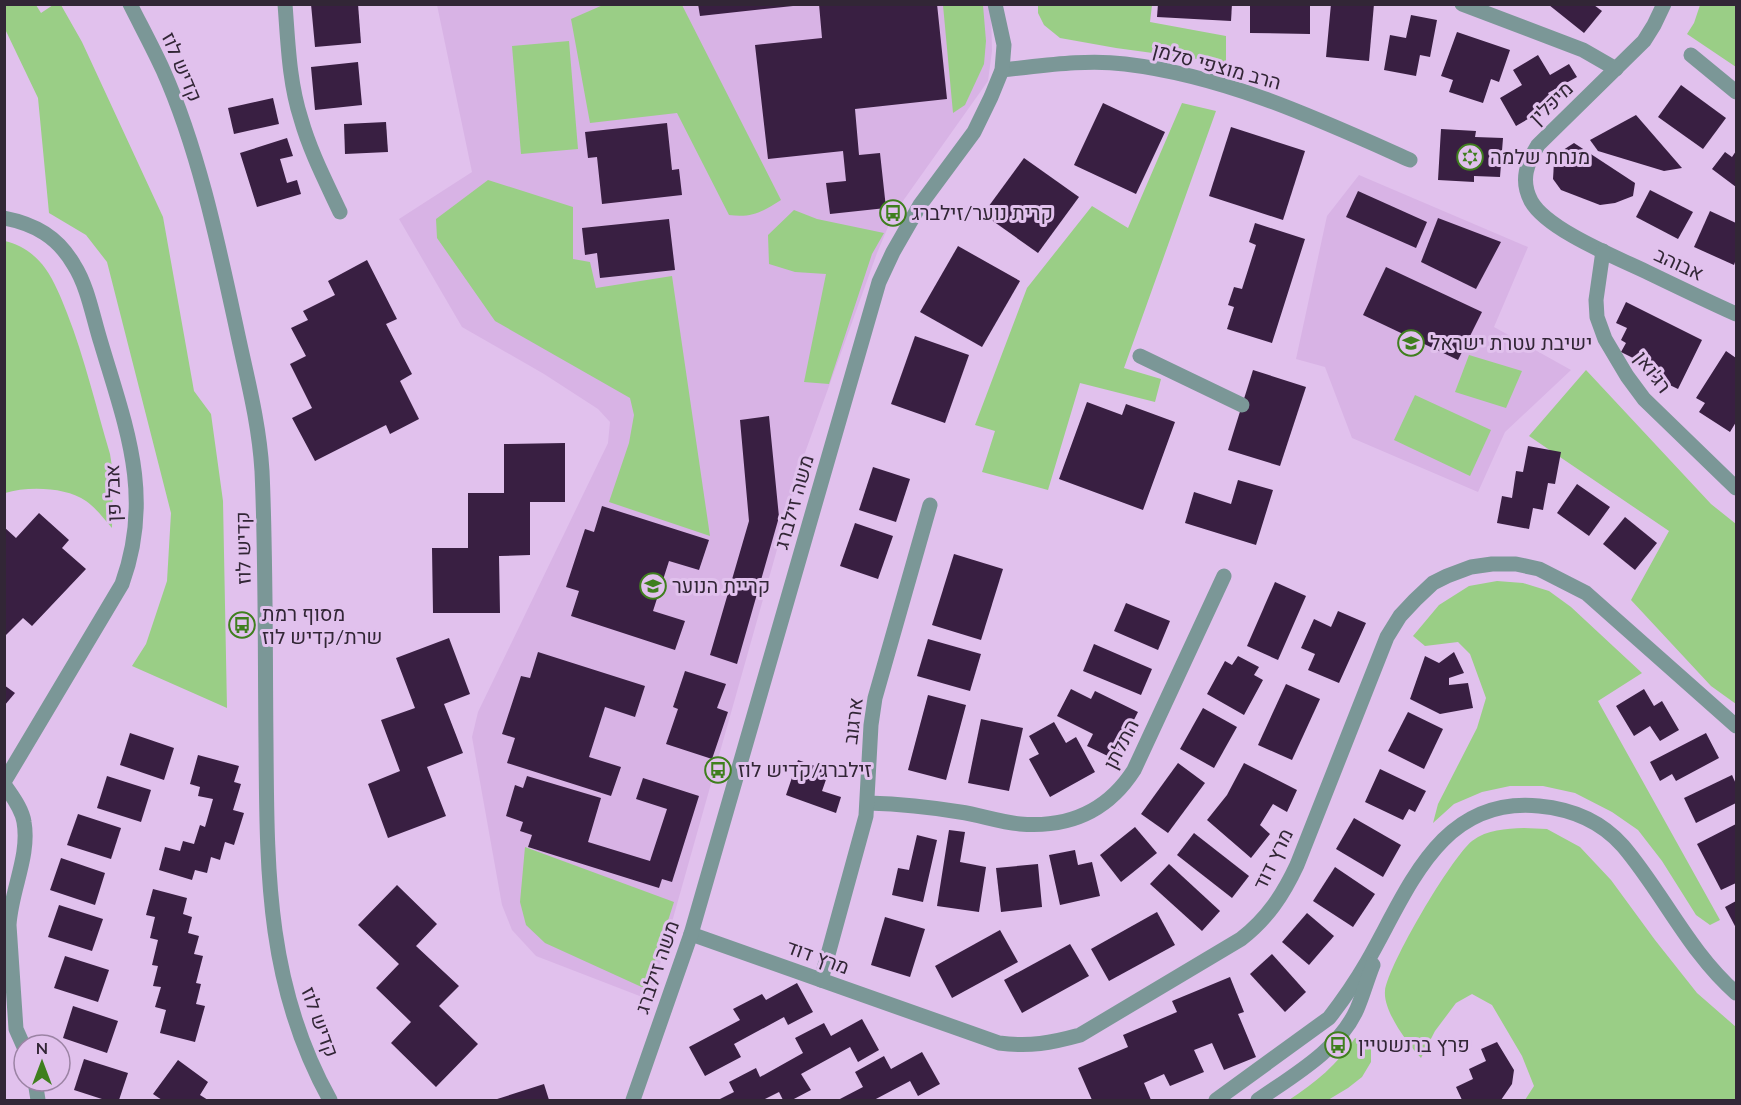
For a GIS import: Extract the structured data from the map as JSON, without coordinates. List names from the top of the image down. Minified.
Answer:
{"streets":{"street":["הרב מוצפי סלמן","קדיש לוז","מיכלין","אבוהב","רג'ואן","אבל פן","משה זילברג","ארגוב","התלתן","מרץ דוד"]},"crossings":[["הרב מוצפי סלמן","משה זילברג"],["מיכלין","אבוהב"],["מיכלין","רג'ואן"],["אבוהב","רג'ואן"],["משה זילברג","מרץ דוד"],["ארגוב","התלתן"],["ארגוב","מרץ דוד"]],"places":{"synagogue":["מנחת שלמה"],"bus stop":["קרית נוער/זילברג","מסוף רמת שרת/קדיש לוז","זילברג/קדיש לוז","פרץ ברנשטיין"],"school or university":["ישיבת עטרת ישראל","קריית הנוער"]},"north":"top"}
